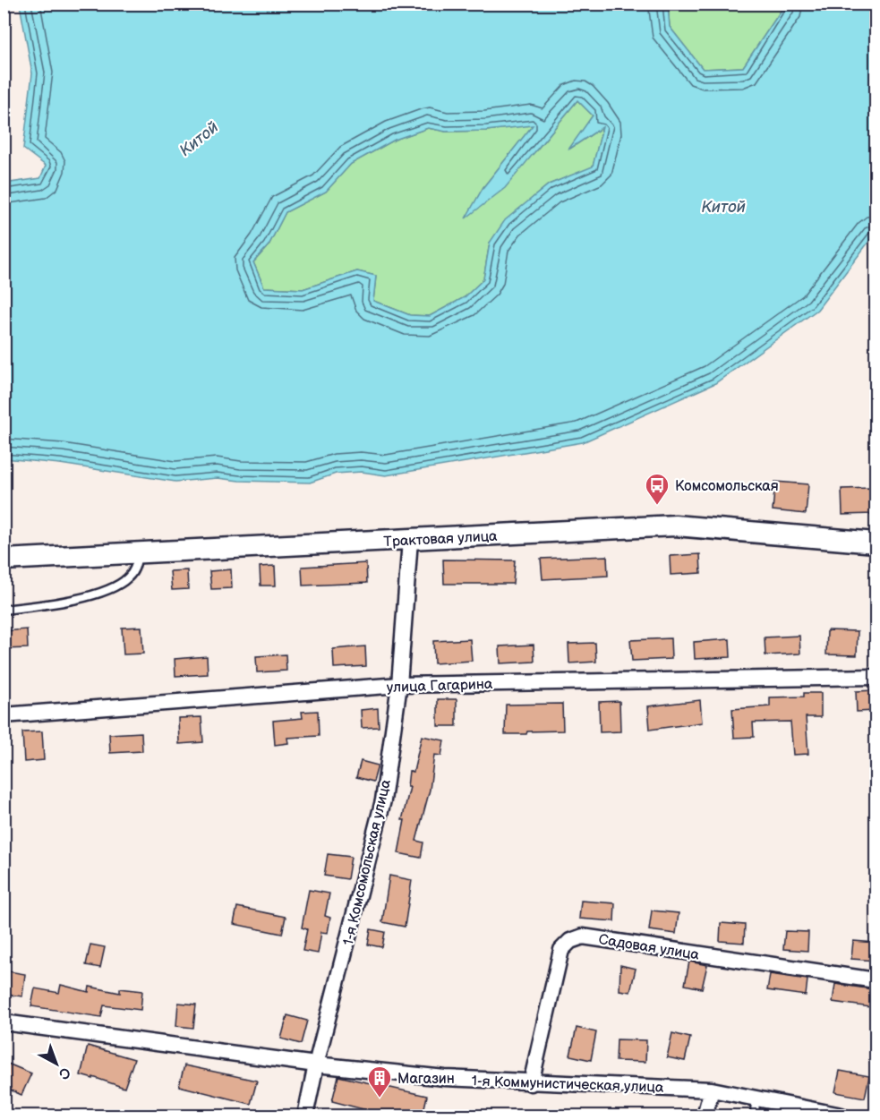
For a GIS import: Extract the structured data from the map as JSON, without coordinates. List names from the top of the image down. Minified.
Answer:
{"streets":{"street":["Трактовая улица","улица Гагарина","1-я Комсомольская улица","Садовая улица","1-я Коммунистическая улица"]},"crossings":[["Трактовая улица","1-я Комсомольская улица"],["улица Гагарина","1-я Комсомольская улица"],["1-я Комсомольская улица","1-я Коммунистическая улица"],["Садовая улица","1-я Коммунистическая улица"]],"water":["Китой"],"places":{"bus stop":["Комсомольская"],"building":["Магазин"]},"north":"bottom right"}
